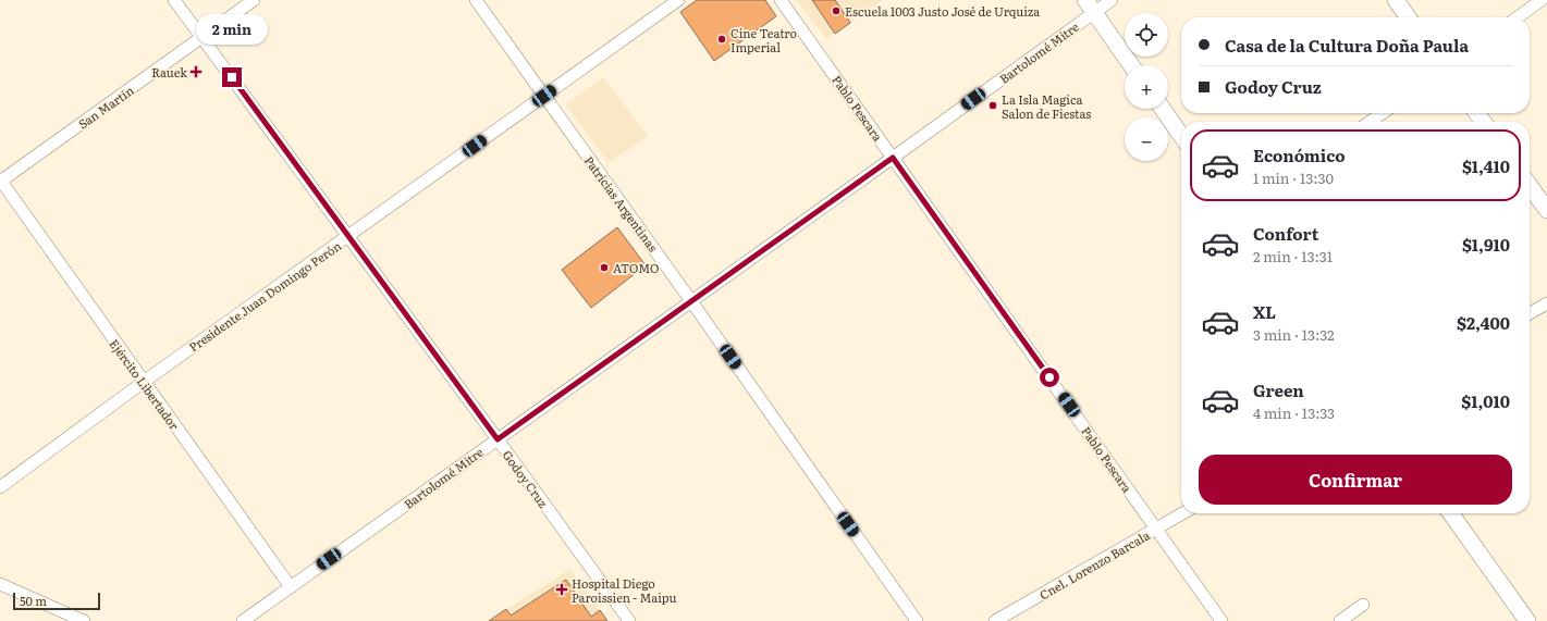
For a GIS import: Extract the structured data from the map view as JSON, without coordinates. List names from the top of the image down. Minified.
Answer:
{"streets":{"street":["Bartolomé Mitre","San Martín","Pablo Pescara","Patricias Argentinas","Presidente Juan Domingo Perón","Ejército Libertador","Godoy Cruz","Cnel. Lorenzo Barcala"]},"crossings":[["Bartolomé Mitre","Pablo Pescara"],["Bartolomé Mitre","Patricias Argentinas"],["Bartolomé Mitre","Ejército Libertador"],["Bartolomé Mitre","Godoy Cruz"],["San Martín","Ejército Libertador"],["San Martín","Godoy Cruz"],["Pablo Pescara","Cnel. Lorenzo Barcala"],["Patricias Argentinas","Presidente Juan Domingo Perón"],["Presidente Juan Domingo Perón","Ejército Libertador"],["Presidente Juan Domingo Perón","Godoy Cruz"]],"places":{"other":["Escuela 1003 Justo José de Urquiza","Cine Teatro Imperial","La Isla Magica Salon de Fiestas","ATOMO"],"health":["Rauek","Hospital Diego Paroissien - Maipu"]},"scale_bar":"50 m","page":{"map_buttons":["+","−"],"bubble":"2 min","banner":["Casa de la Cultura Doña Paula","Godoy Cruz"],"list":[{"name":"Económico","note":"1 min · 13:30","value":"$1,410"},{"name":"Confort","note":"2 min · 13:31","value":"$1,910"},{"name":"XL","note":"3 min · 13:32","value":"$2,400"},{"name":"Green","note":"4 min · 13:33","value":"$1,010"}],"buttons":"Confirmar","scale":"50 m"}}
